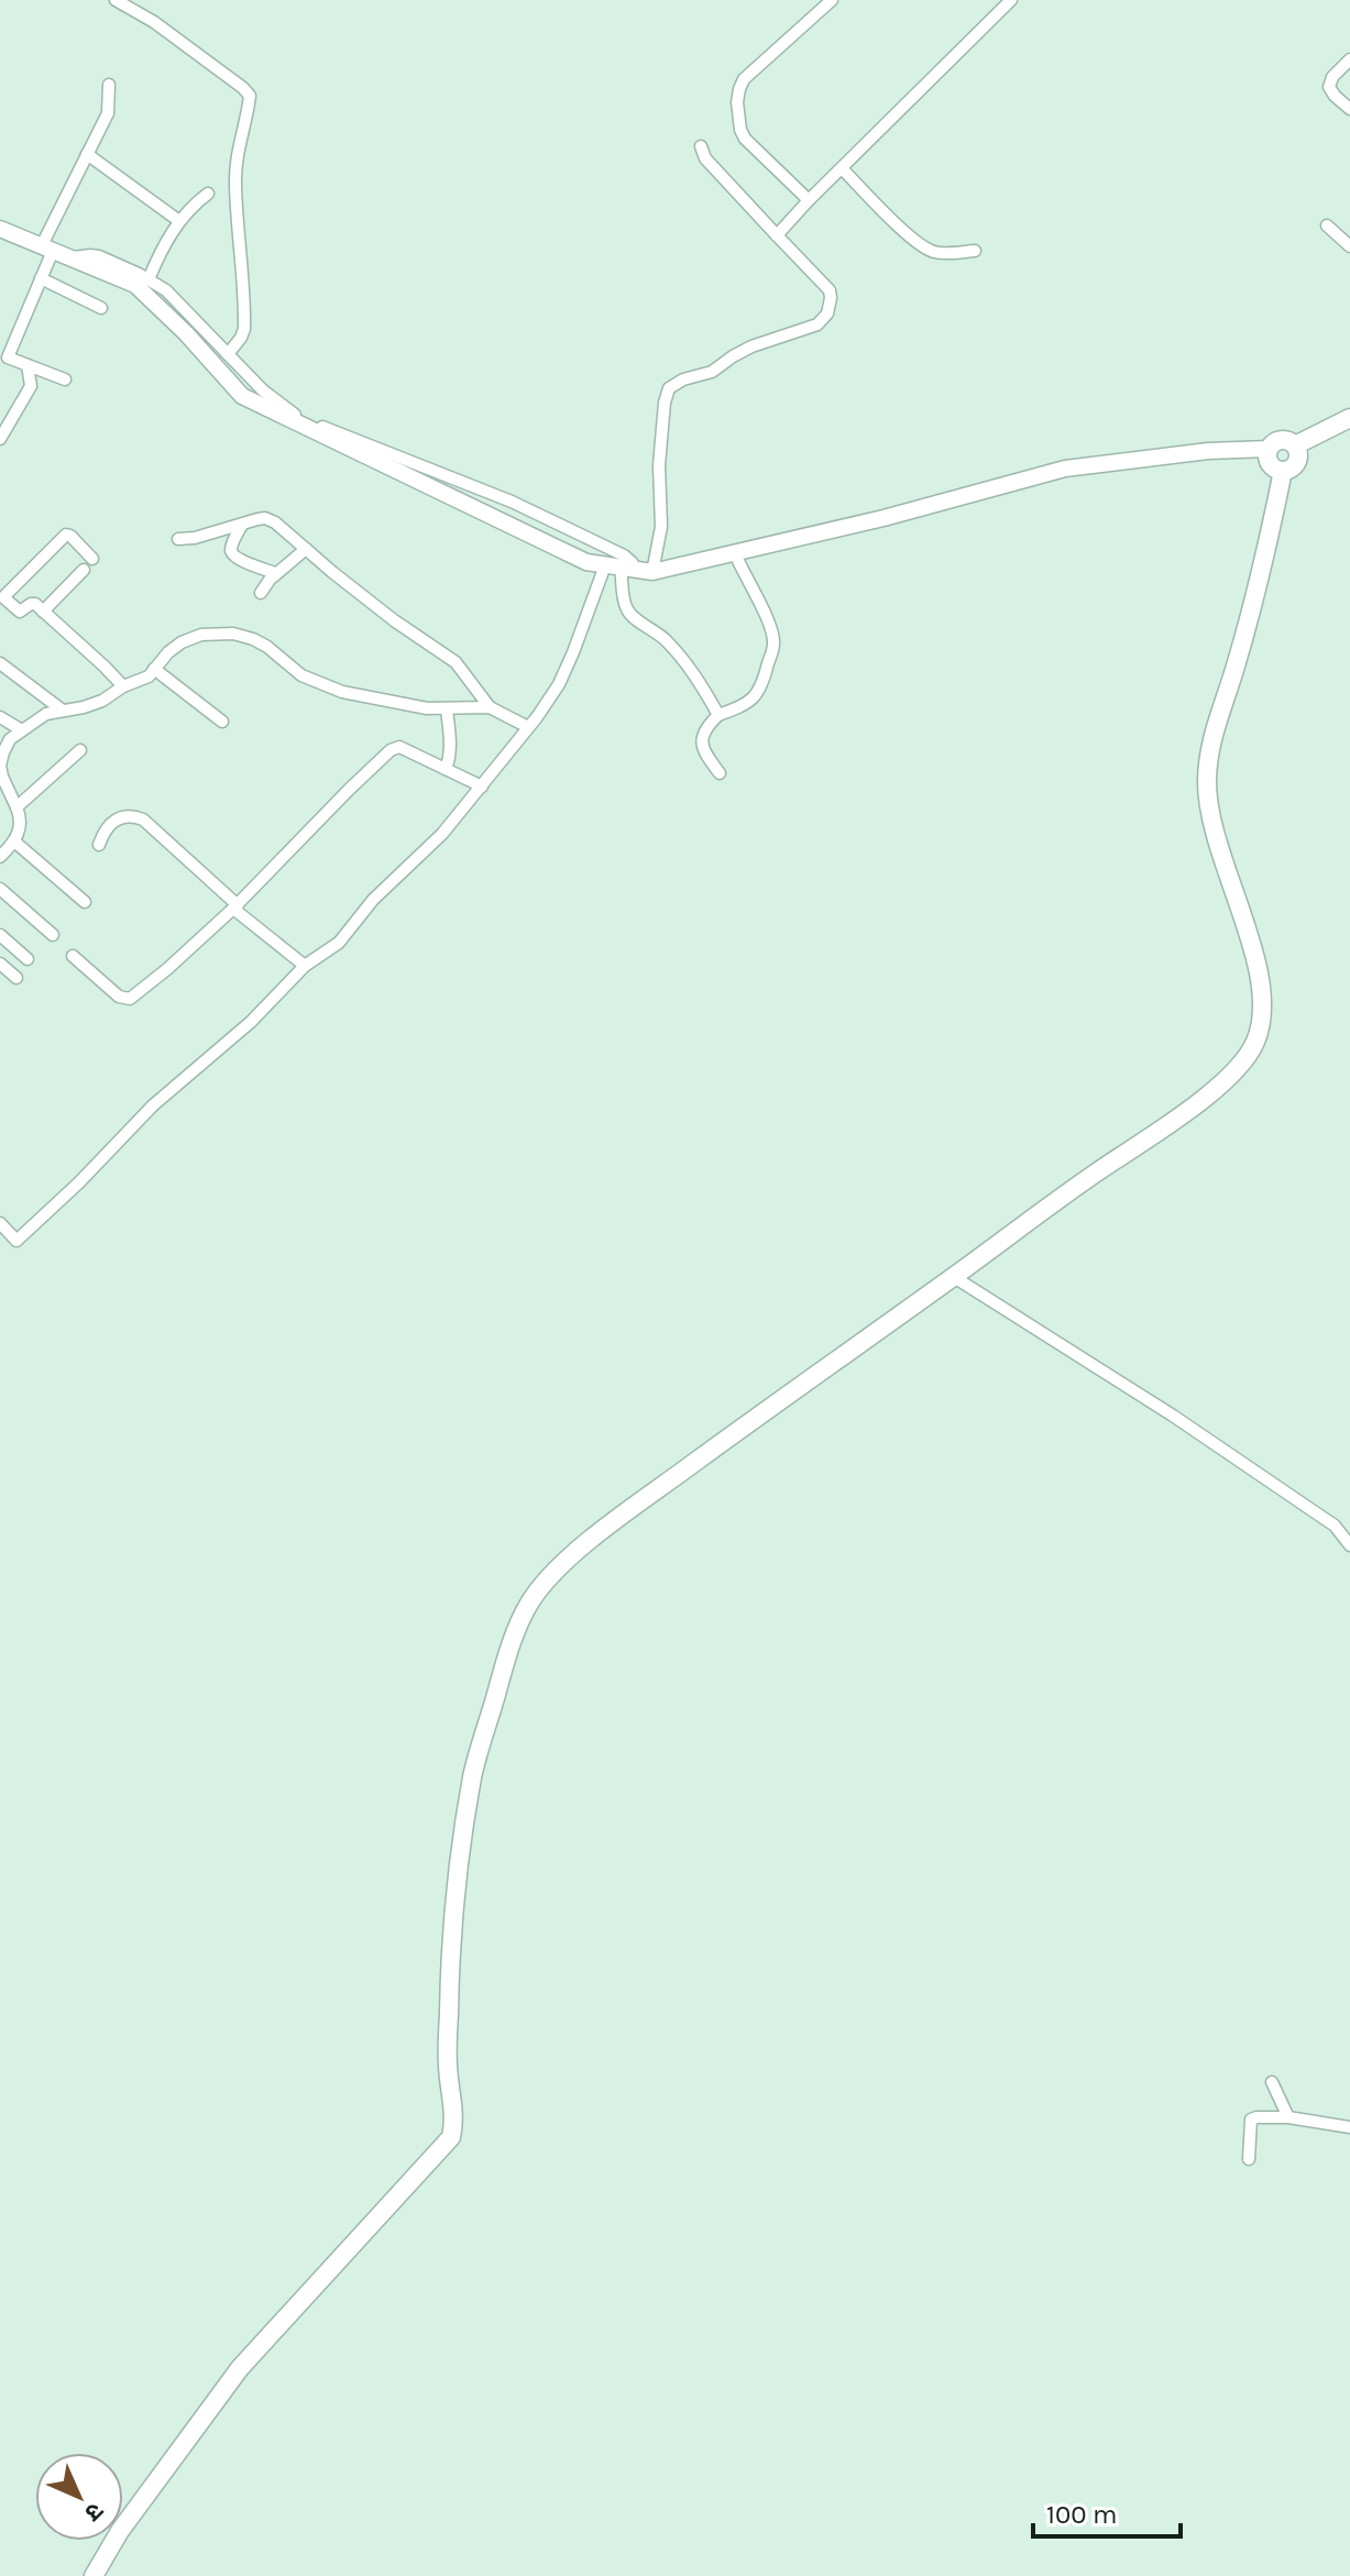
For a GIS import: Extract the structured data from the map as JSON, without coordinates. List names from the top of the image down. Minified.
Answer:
{"scale_bar":"100 m","north":"bottom right"}
